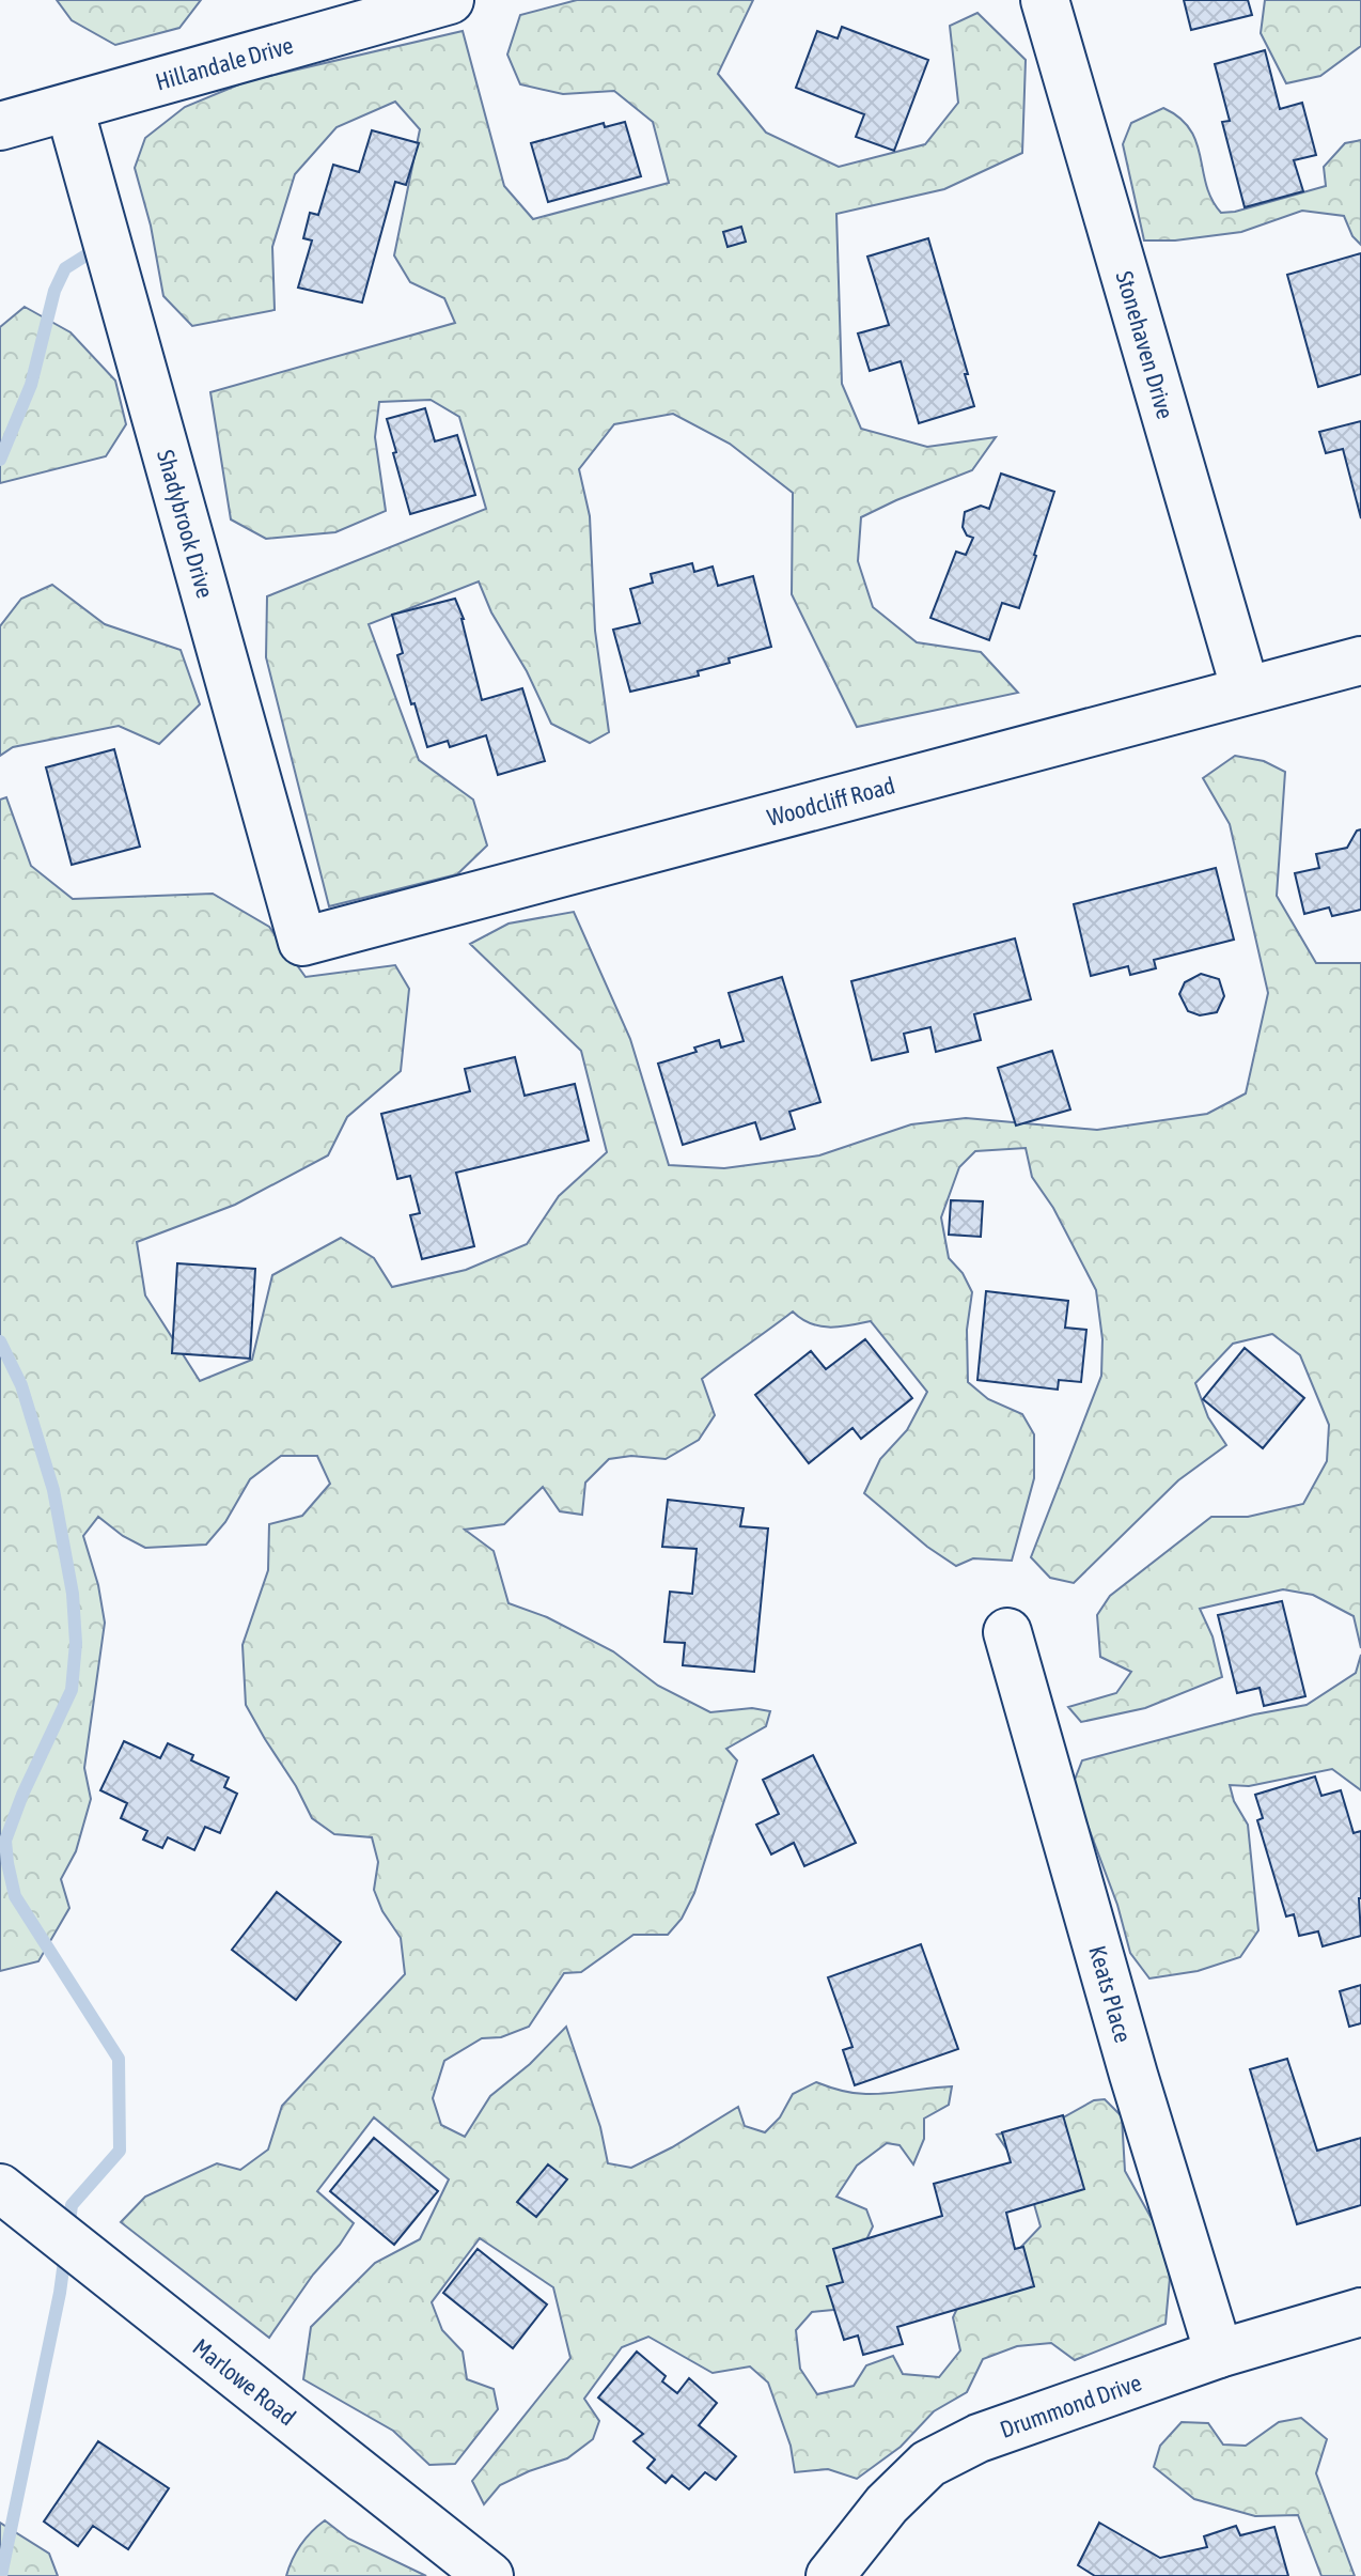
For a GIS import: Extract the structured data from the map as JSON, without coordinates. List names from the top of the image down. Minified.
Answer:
{"streets":{"street":["Hillandale Drive","Stonehaven Drive","Shadybrook Drive","Woodcliff Road","Keats Place","Marlowe Road","Drummond Drive"]},"crossings":[["Hillandale Drive","Shadybrook Drive"],["Stonehaven Drive","Woodcliff Road"],["Shadybrook Drive","Woodcliff Road"],["Keats Place","Drummond Drive"]]}
